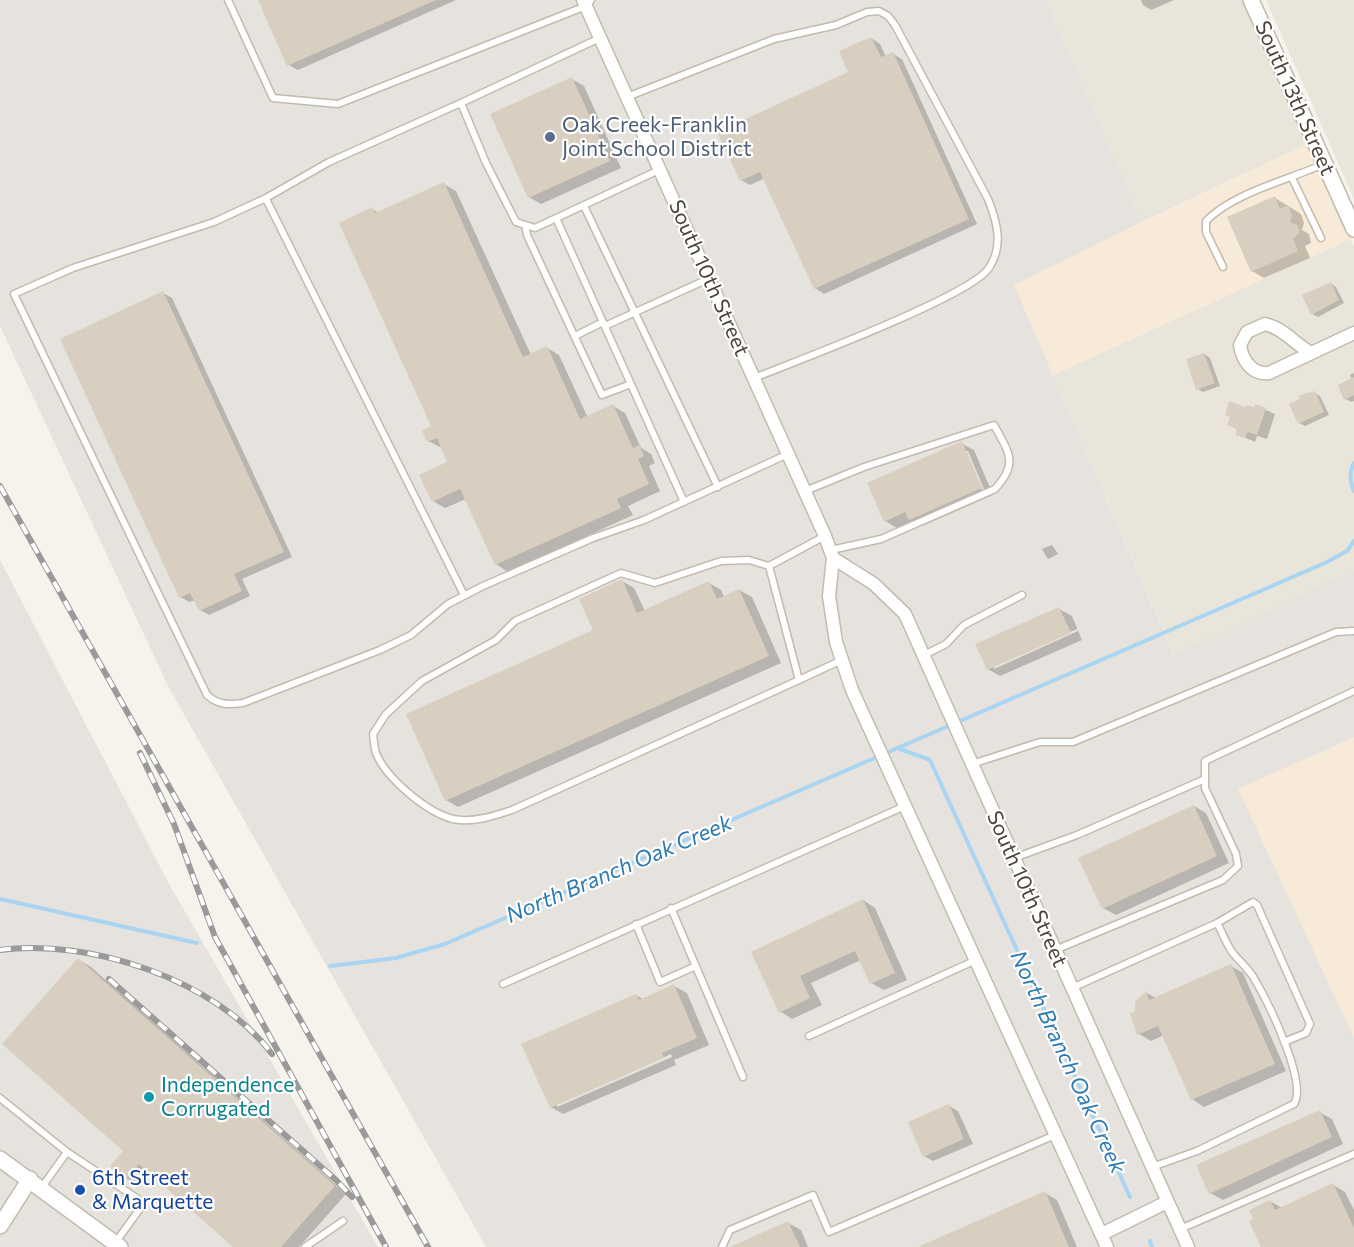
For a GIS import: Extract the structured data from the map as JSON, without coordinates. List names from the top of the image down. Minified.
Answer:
{"streets":{"street":["South 13th Street","South 10th Street"]},"water":["North Branch Oak Creek"],"places":["Oak Creek-Franklin Joint School District","Independence Corrugated","6th Street & Marquette"]}
